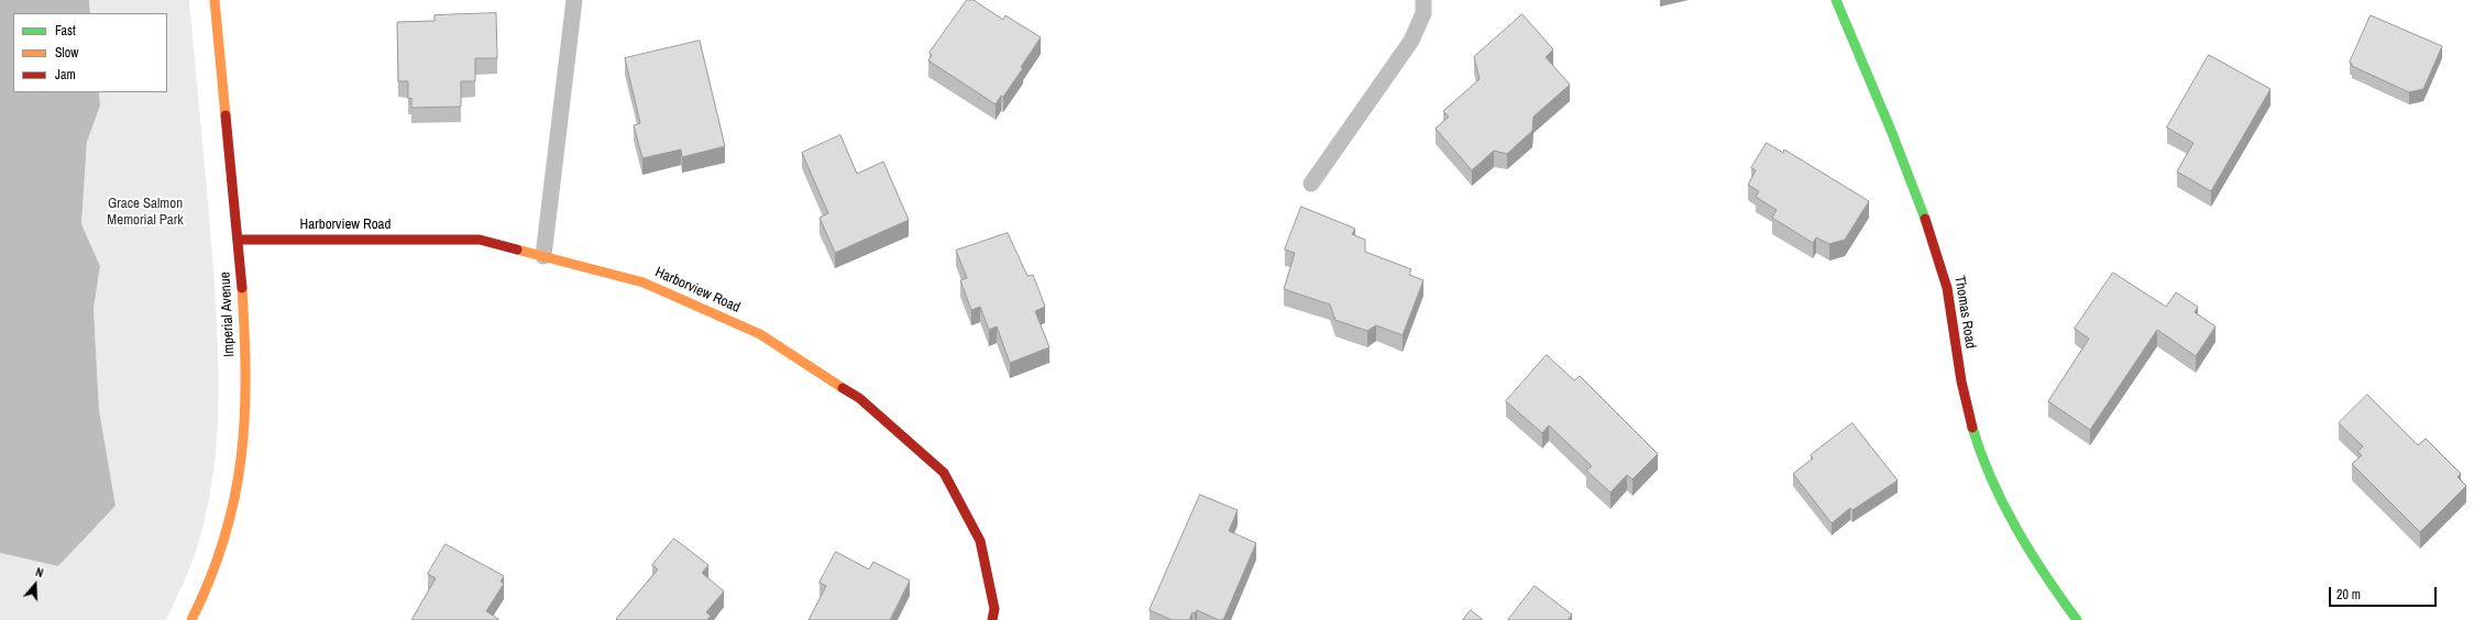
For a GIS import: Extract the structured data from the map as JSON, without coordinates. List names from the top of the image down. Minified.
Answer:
{"streets":{"street":["Harborview Road","Thomas Road","Imperial Avenue"]},"crossings":[["Harborview Road","Imperial Avenue"]],"parks":["Grace Salmon Memorial Park"],"legend":["Fast","Slow","Jam"],"scale_bar":"20 m","north":"top"}
